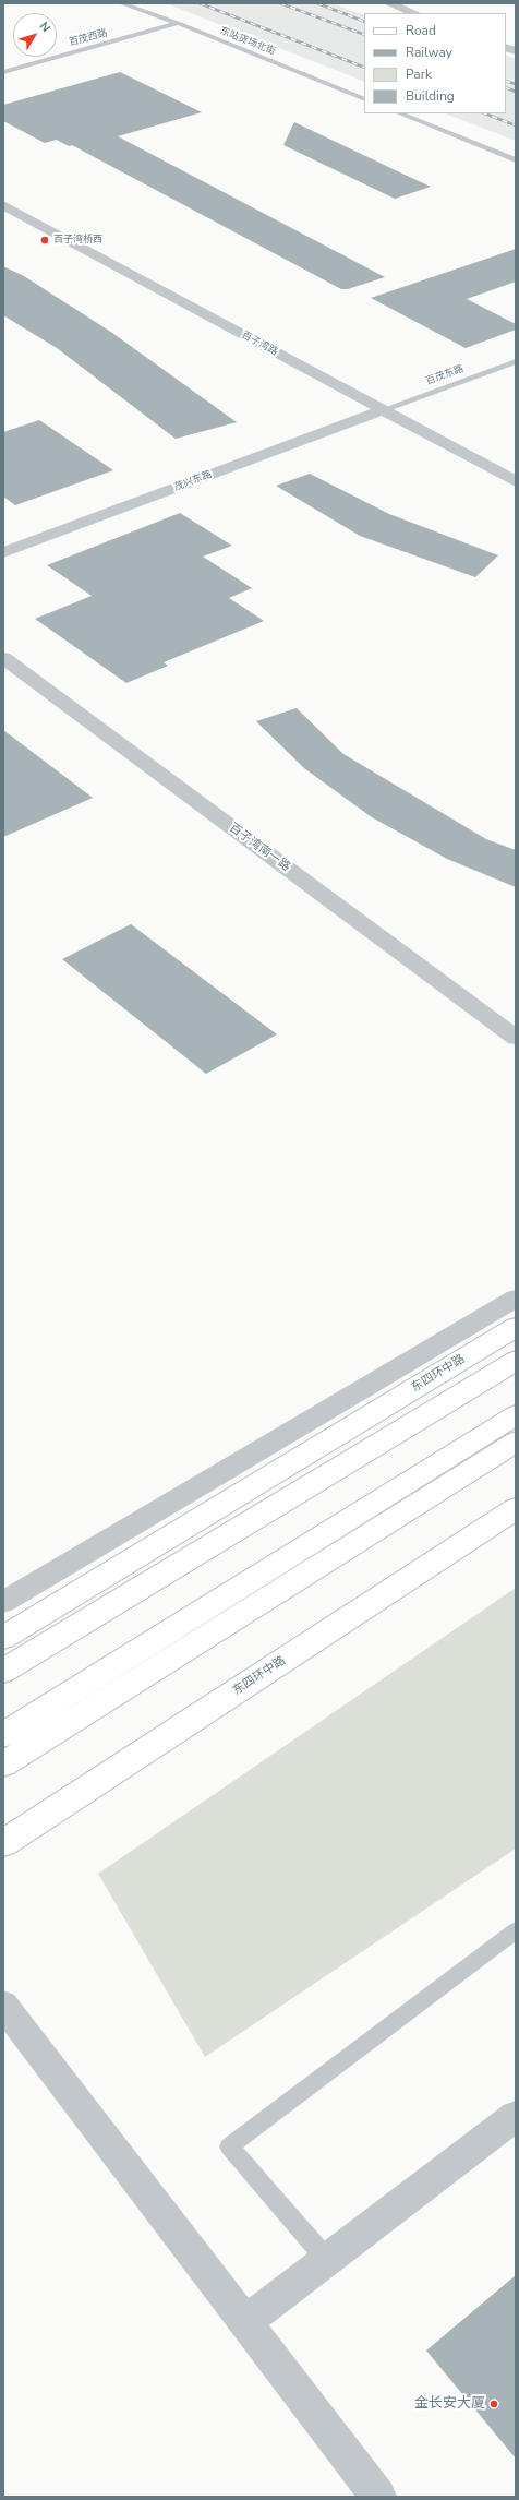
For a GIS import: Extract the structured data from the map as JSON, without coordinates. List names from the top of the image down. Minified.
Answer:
{"streets":{"main road":["东四环中路"],"street":["百子湾路","茂兴东路","百子湾南一路"],"lane":["百茂西路","东站货场北街","百茂东路"]},"crossings":[["百茂西路","东站货场北街"],["百子湾路","百茂东路"],["百子湾路","茂兴东路"],["百茂东路","茂兴东路"]],"places":["百子湾桥西","金长安大厦"],"legend":["Road","Railway","Park","Building"],"north":"top right"}
